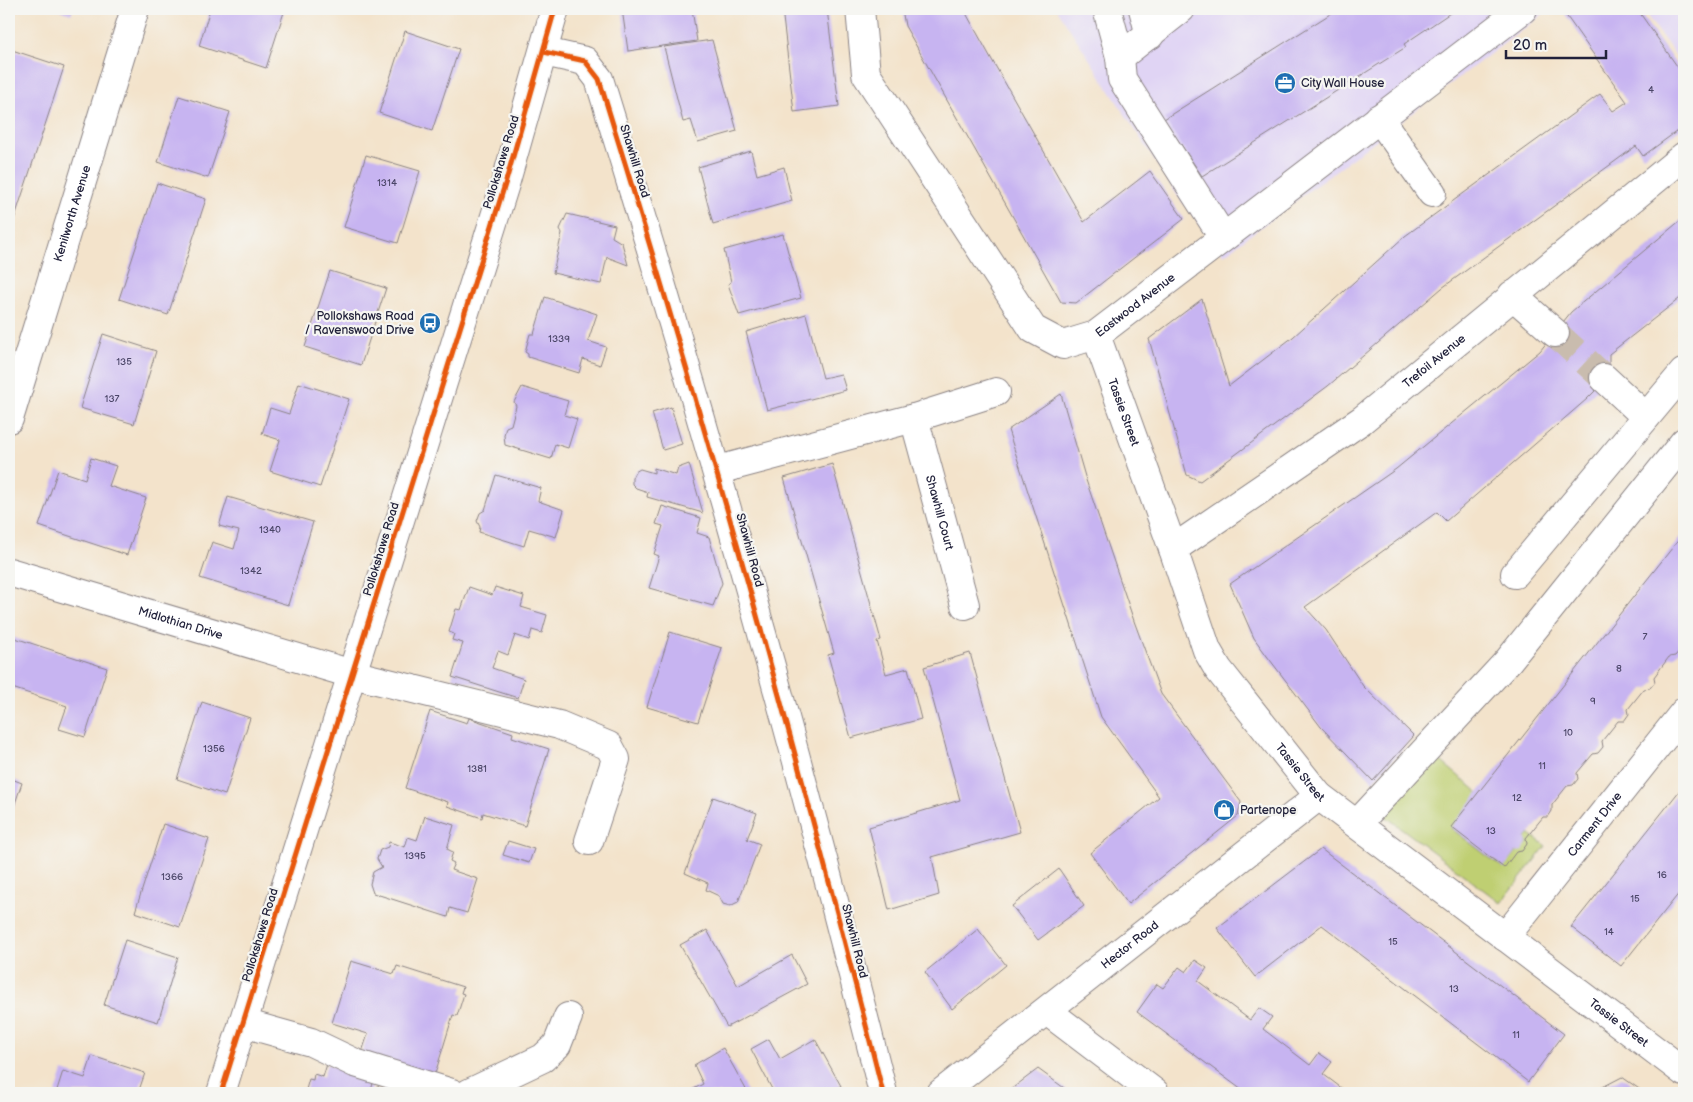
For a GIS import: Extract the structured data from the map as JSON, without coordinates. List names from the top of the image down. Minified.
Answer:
{"streets":{"street":["Shawhill Road","Pollokshaws Road","Kenilworth Avenue","Eastwood Avenue","Trefoil Avenue","Tassie Street","Shawhill Court","Midlothian Drive","Carment Drive","Hector Road"]},"crossings":[["Shawhill Road","Pollokshaws Road"],["Pollokshaws Road","Midlothian Drive"],["Eastwood Avenue","Tassie Street"],["Trefoil Avenue","Tassie Street"],["Tassie Street","Carment Drive"],["Tassie Street","Hector Road"]],"places":{"office":["City Wall House"],"bus stop":["Pollokshaws Road / Ravenswood Drive"],"shop":["Partenope"]},"house_numbers":["4","1314","1339","135","137","1340","1342","7","8","9","10","1356","11","1381","12","13","1395","16","1366","15","14","15","13","11"],"scale_bar":"20 m"}
